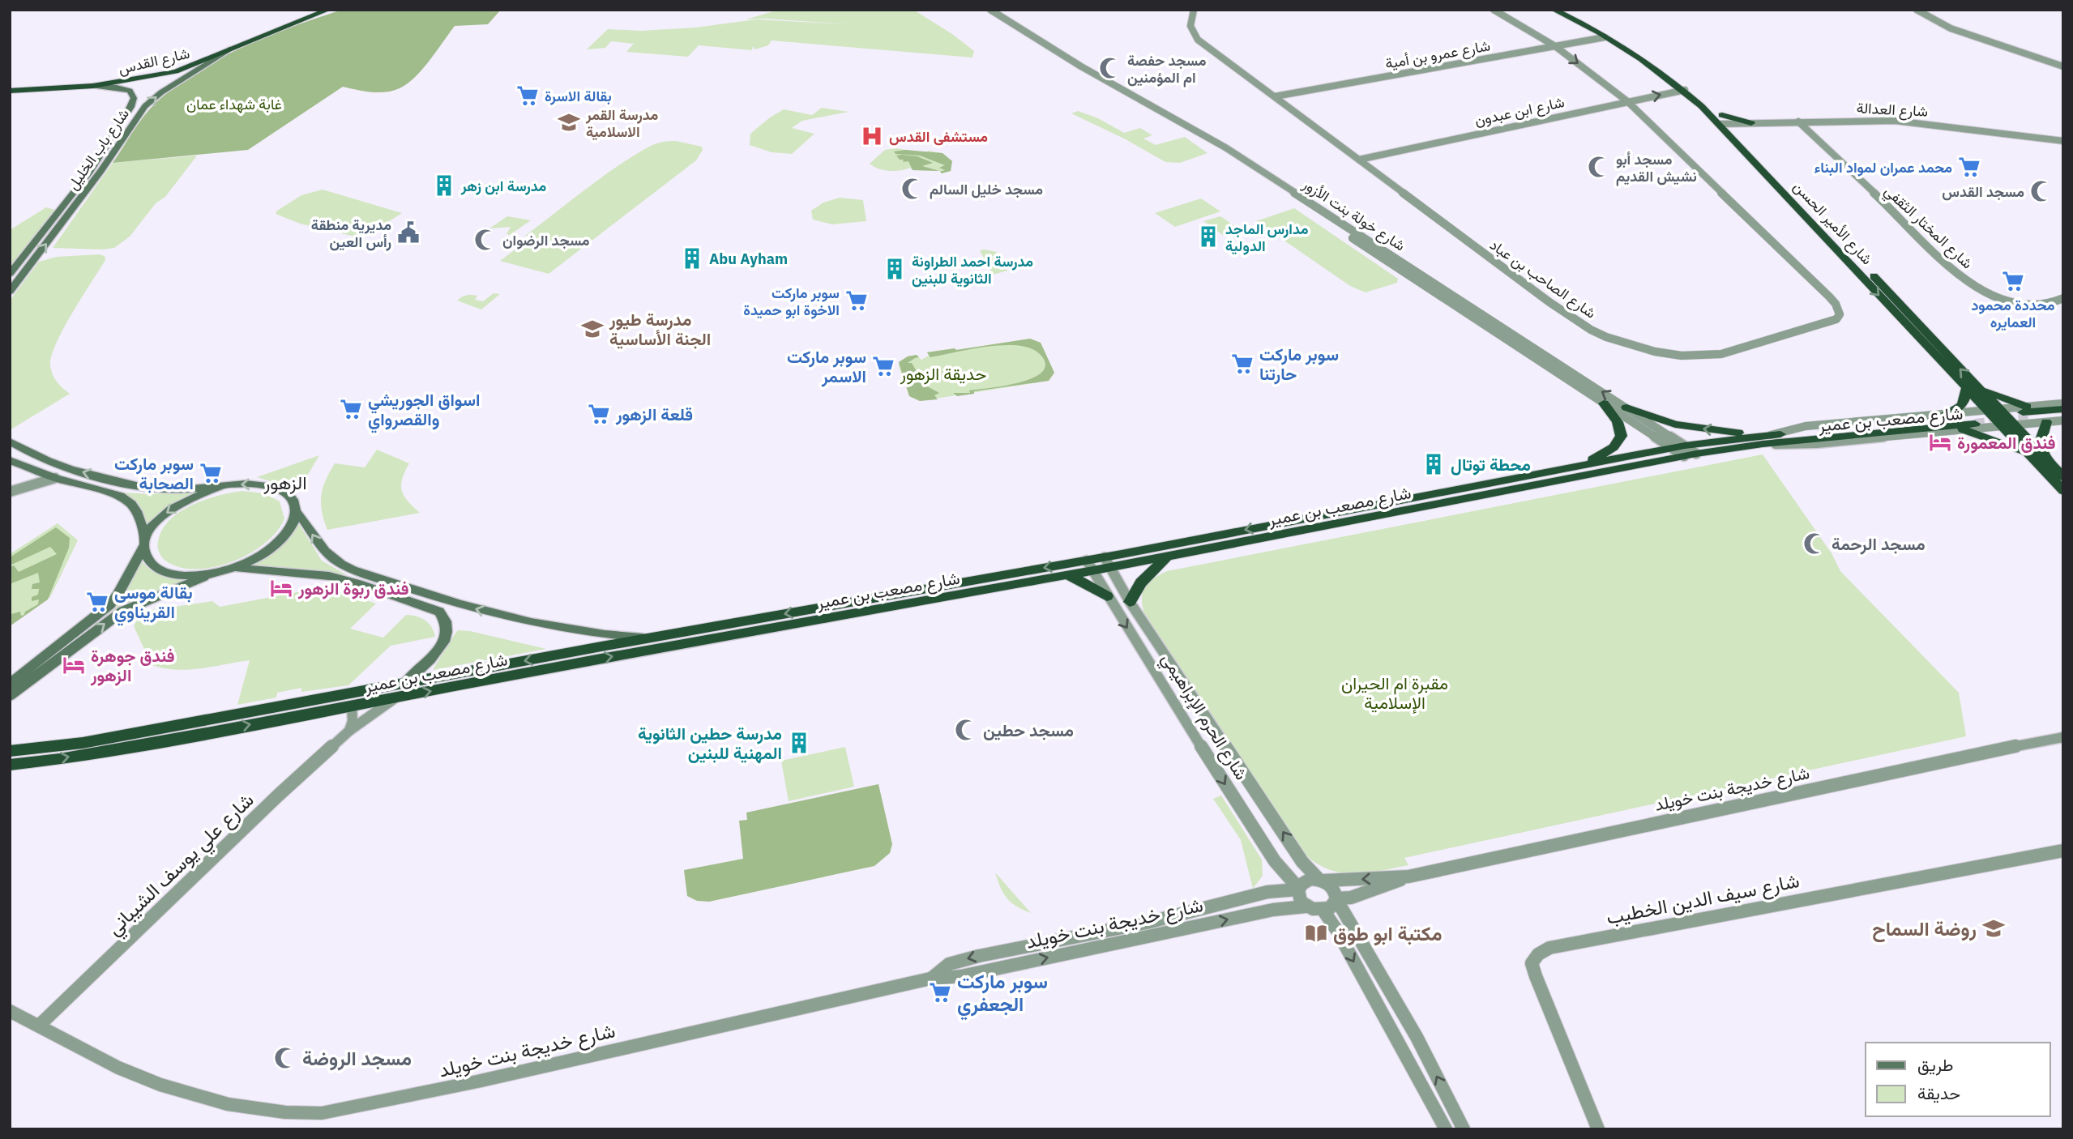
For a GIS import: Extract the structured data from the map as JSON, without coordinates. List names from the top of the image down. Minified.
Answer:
{"streets":{"highway":["شارع القدس","شارع الأمير الحسن","شارع مصعب بن عمير"],"main road":["شارع باب الخليل"],"street":["شارع عمرو بن أمية","شارع العدالة","شارع ابن عبدون","شارع خولة بنت الأزور","شارع المختار الثقفي","شارع الصاحب بن عباد","شارع الحرم الإبراهيمي","شارع خديجة بنت خويلد","شارع علي يوسف الشيباني","شارع سيف الدين الخطيب"]},"crossings":[["شارع عمرو بن أمية","شارع الأمير الحسن"],["شارع عمرو بن أمية","شارع الصاحب بن عباد"],["شارع القدس","شارع باب الخليل"],["شارع العدالة","شارع المختار الثقفي"],["شارع ابن عبدون","شارع الأمير الحسن"],["شارع ابن عبدون","شارع الصاحب بن عباد"],["شارع خولة بنت الأزور","شارع مصعب بن عمير"],["شارع الأمير الحسن","شارع مصعب بن عمير"],["شارع مصعب بن عمير","شارع الحرم الإبراهيمي"],["شارع مصعب بن عمير","شارع علي يوسف الشيباني"],["شارع الحرم الإبراهيمي","شارع خديجة بنت خويلد"],["شارع خديجة بنت خويلد","شارع علي يوسف الشيباني"]],"one_way":["شارع باب الخليل"],"districts":["الزهور"],"parks":["غابة شهداء عمان","حديقة الزهور","مقبرة ام الحيران الإسلامية"],"places":{"mosque":["مسجد حفصة ام المؤمنين","مسجد أبو نشيش القديم","مسجد خليل السالم","مسجد القدس","مسجد الرضوان","مسجد الرحمة","مسجد حطين","مسجد الروضة"],"supermarket":["بقالة الاسرة","محمد عمران لمواد البناء","محددة محمود العمايره","سوبر ماركت الاخوة ابو حميدة","سوبر ماركت حارتنا","سوبر ماركت الاسمر","اسواق الجوريشي والقصرواي","قلعة الزهور","سوبر ماركت الصحابة","بقالة موسى القريناوي","سوبر ماركت الجعفري"],"school or university":["مدرسة القمر الاسلامية","مدرسة طيور الجنة الأساسية","روضة السماح"],"hospital":["مستشفى القدس"],"building":["مدرسة ابن زهر","مدارس الماجد الدولية","Abu Ayham","مدرسة احمد الطراونة الثانوية للبنين","محطة توتال","مدرسة حطين الثانوية المهنية للبنين"],"public building":["مديرية منطقة رأس العين"],"hotel":["فندق المعمورة","فندق ربوة الزهور","فندق جوهرة الزهور"],"library":["مكتبة ابو طوق"]},"legend":["طريق","حديقة"]}
